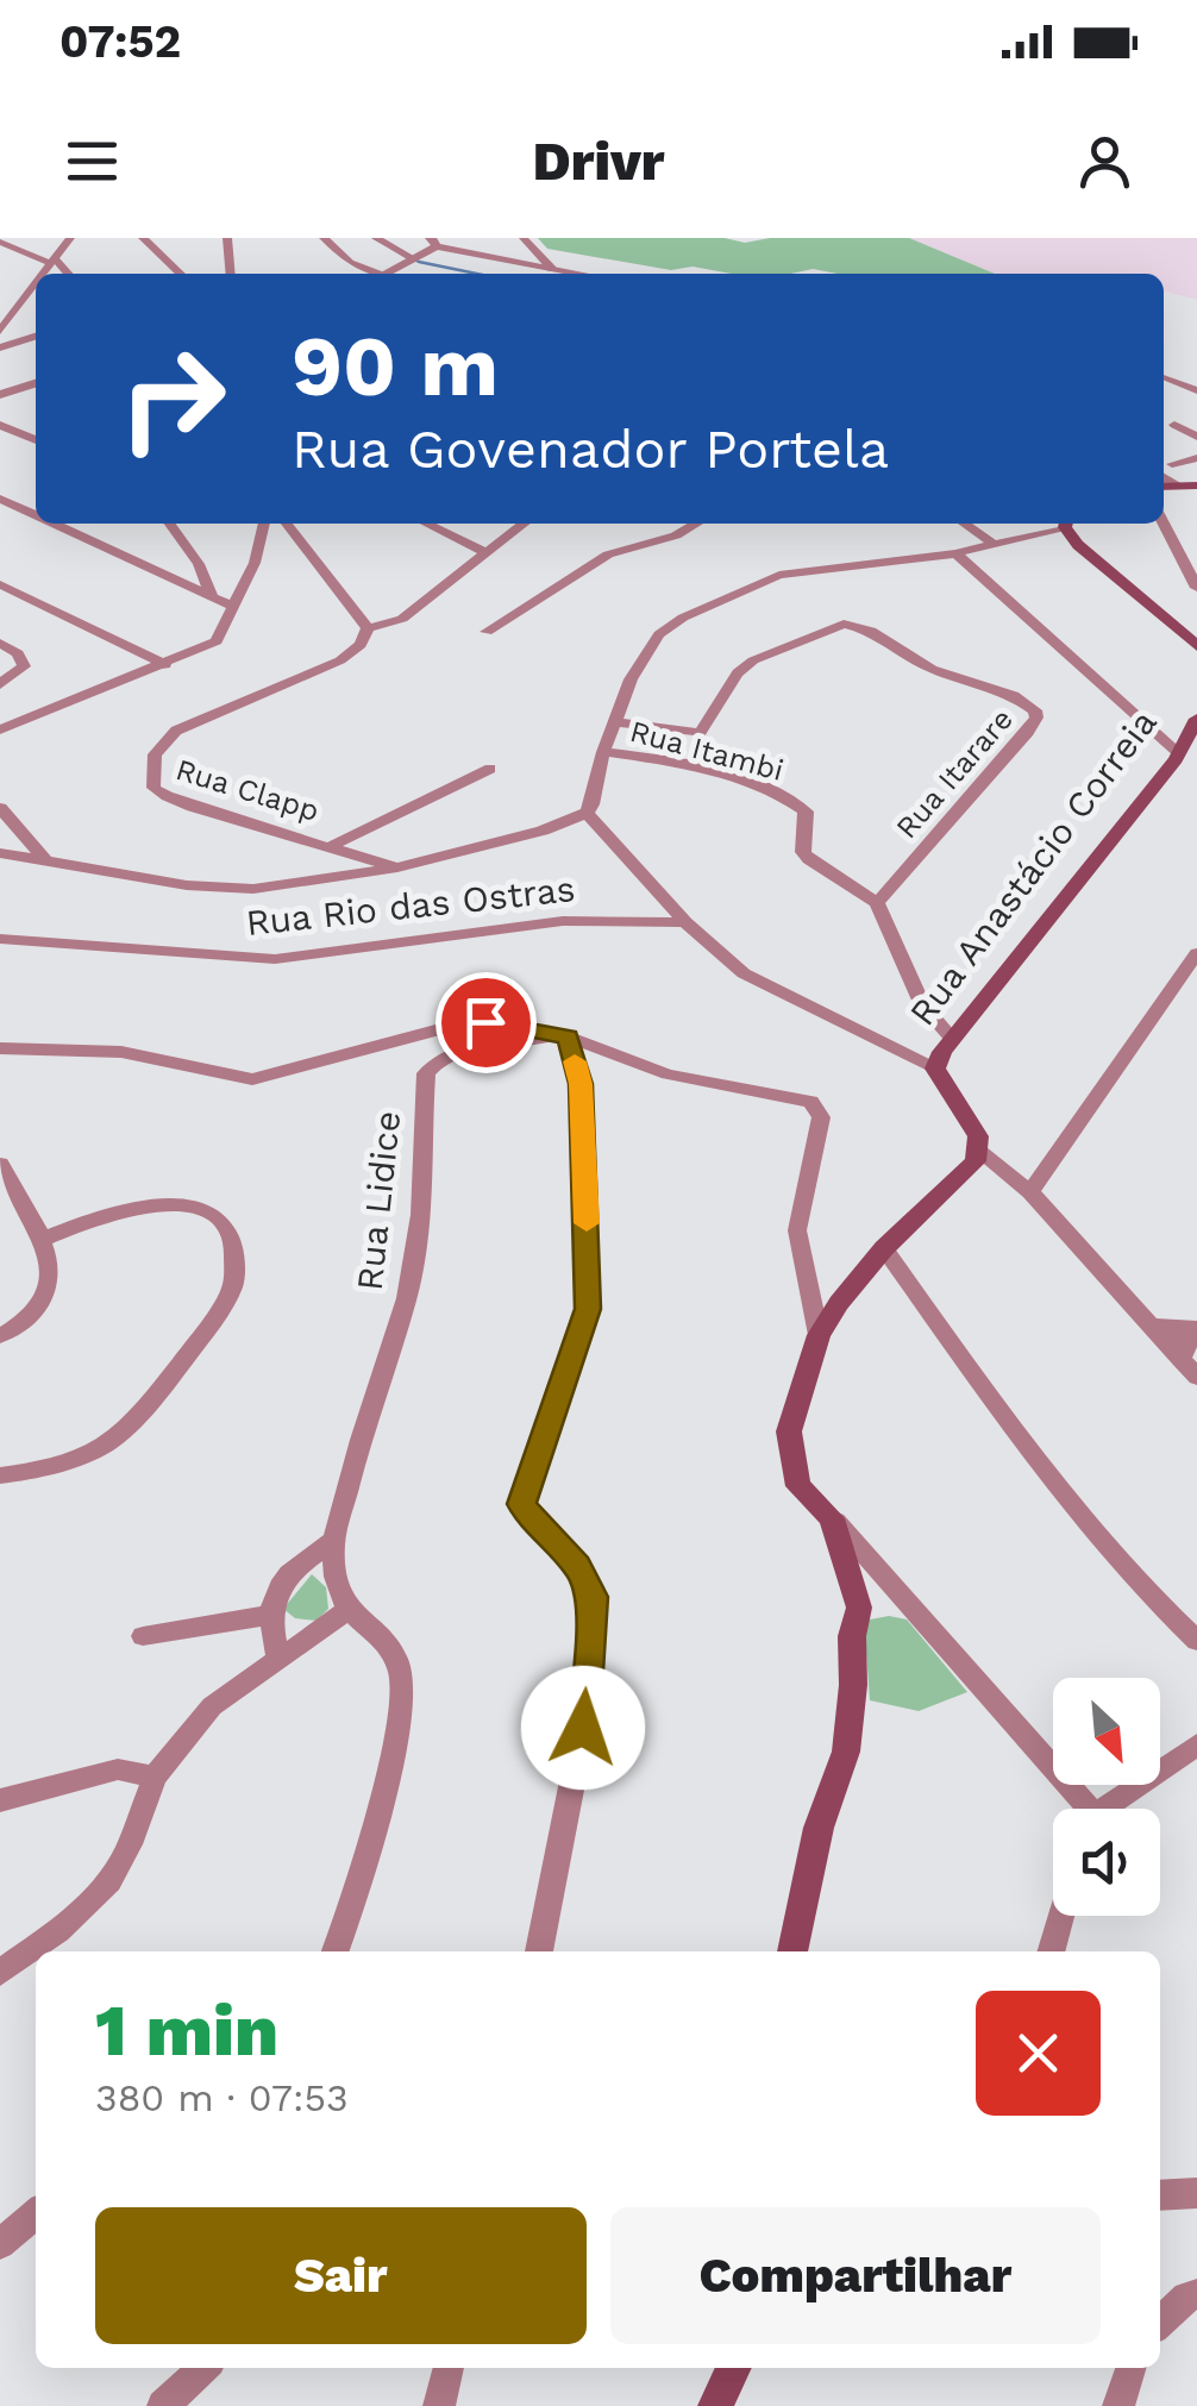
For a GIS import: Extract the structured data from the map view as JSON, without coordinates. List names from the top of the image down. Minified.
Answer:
{"streets":{"main road":["Rua Anastácio Correia"],"street":["Rua Itambi","Rua Itarare","Rua Clapp","Rua Rio das Ostras","Rua Lidice"]},"crossings":[["Rua Itambi","Rua Itarare"]],"north":"bottom right","page":{"status":"07:52","header":"Drivr","turn":["90 m","Rua Govenador Portela"],"heading":["1 min","380 m · 07:53"],"buttons":["Sair","Compartilhar"]}}
